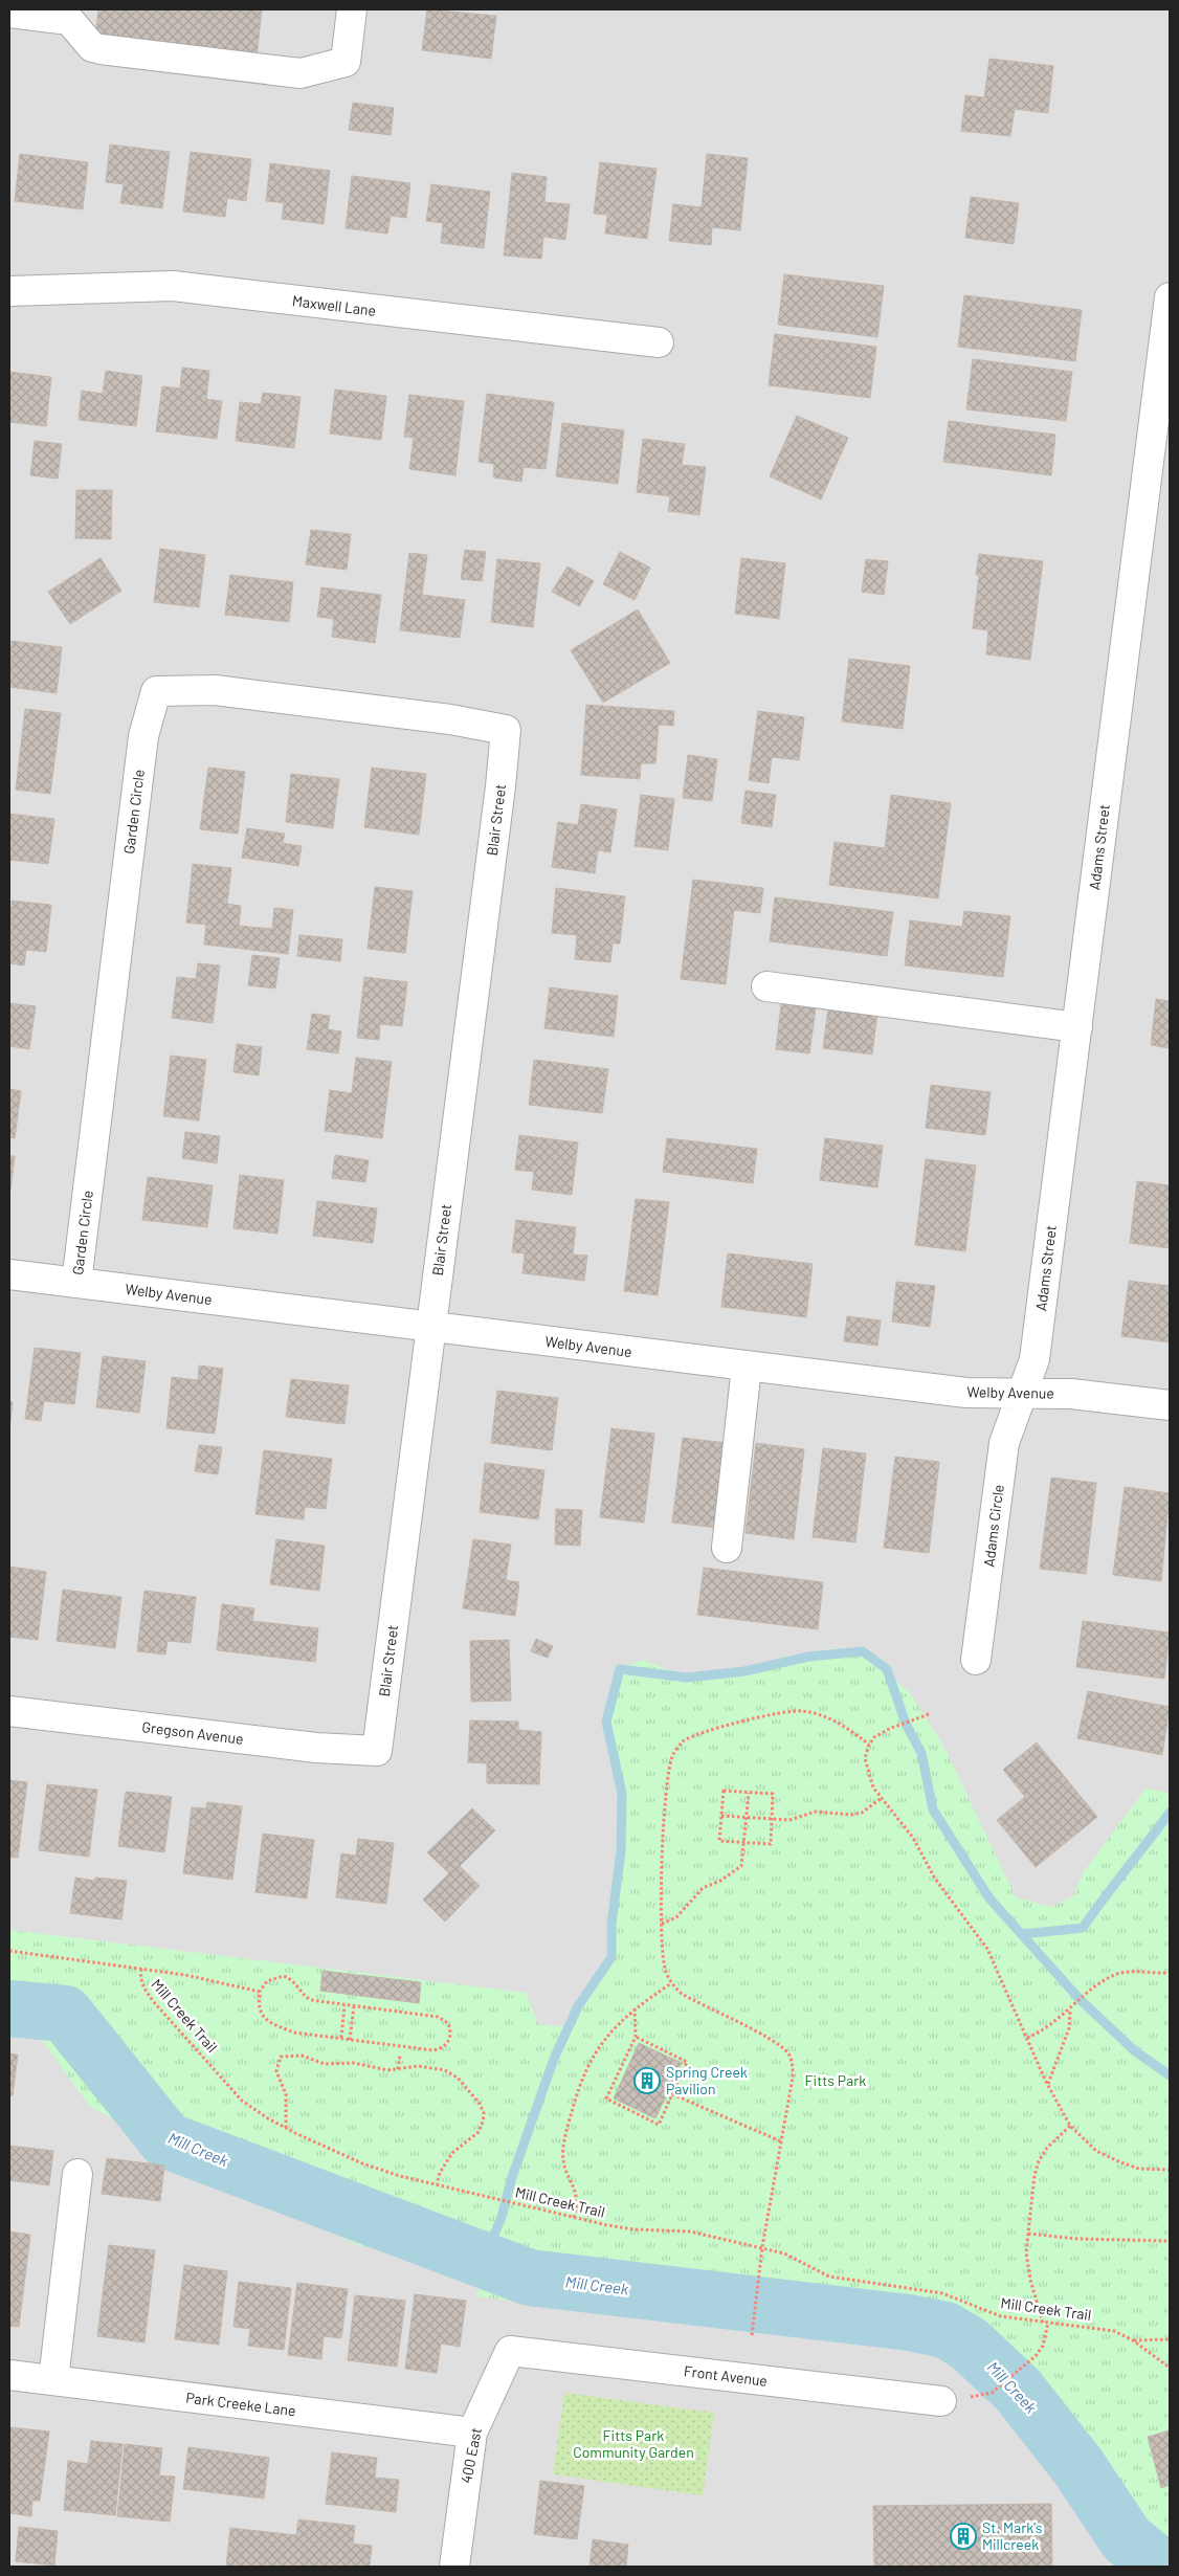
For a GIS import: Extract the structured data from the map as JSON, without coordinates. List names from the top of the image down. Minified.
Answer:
{"streets":{"street":["Maxwell Lane","Garden Circle","Blair Street","Adams Street","Welby Avenue","Adams Circle","Gregson Avenue","Front Avenue","Park Creeke Lane","400 East"],"path":["Mill Creek Trail"]},"crossings":[["Garden Circle","Blair Street"],["Garden Circle","Welby Avenue"],["Blair Street","Welby Avenue"],["Blair Street","Gregson Avenue"],["Adams Street","Welby Avenue"],["Adams Street","Adams Circle"],["Welby Avenue","Adams Circle"],["Front Avenue","400 East"],["Park Creeke Lane","400 East"]],"water":["Mill Creek"],"parks":["Fitts Park","Fitts Park Community Garden"],"places":{"building":["Spring Creek Pavilion","St. Mark's Millcreek"]}}
